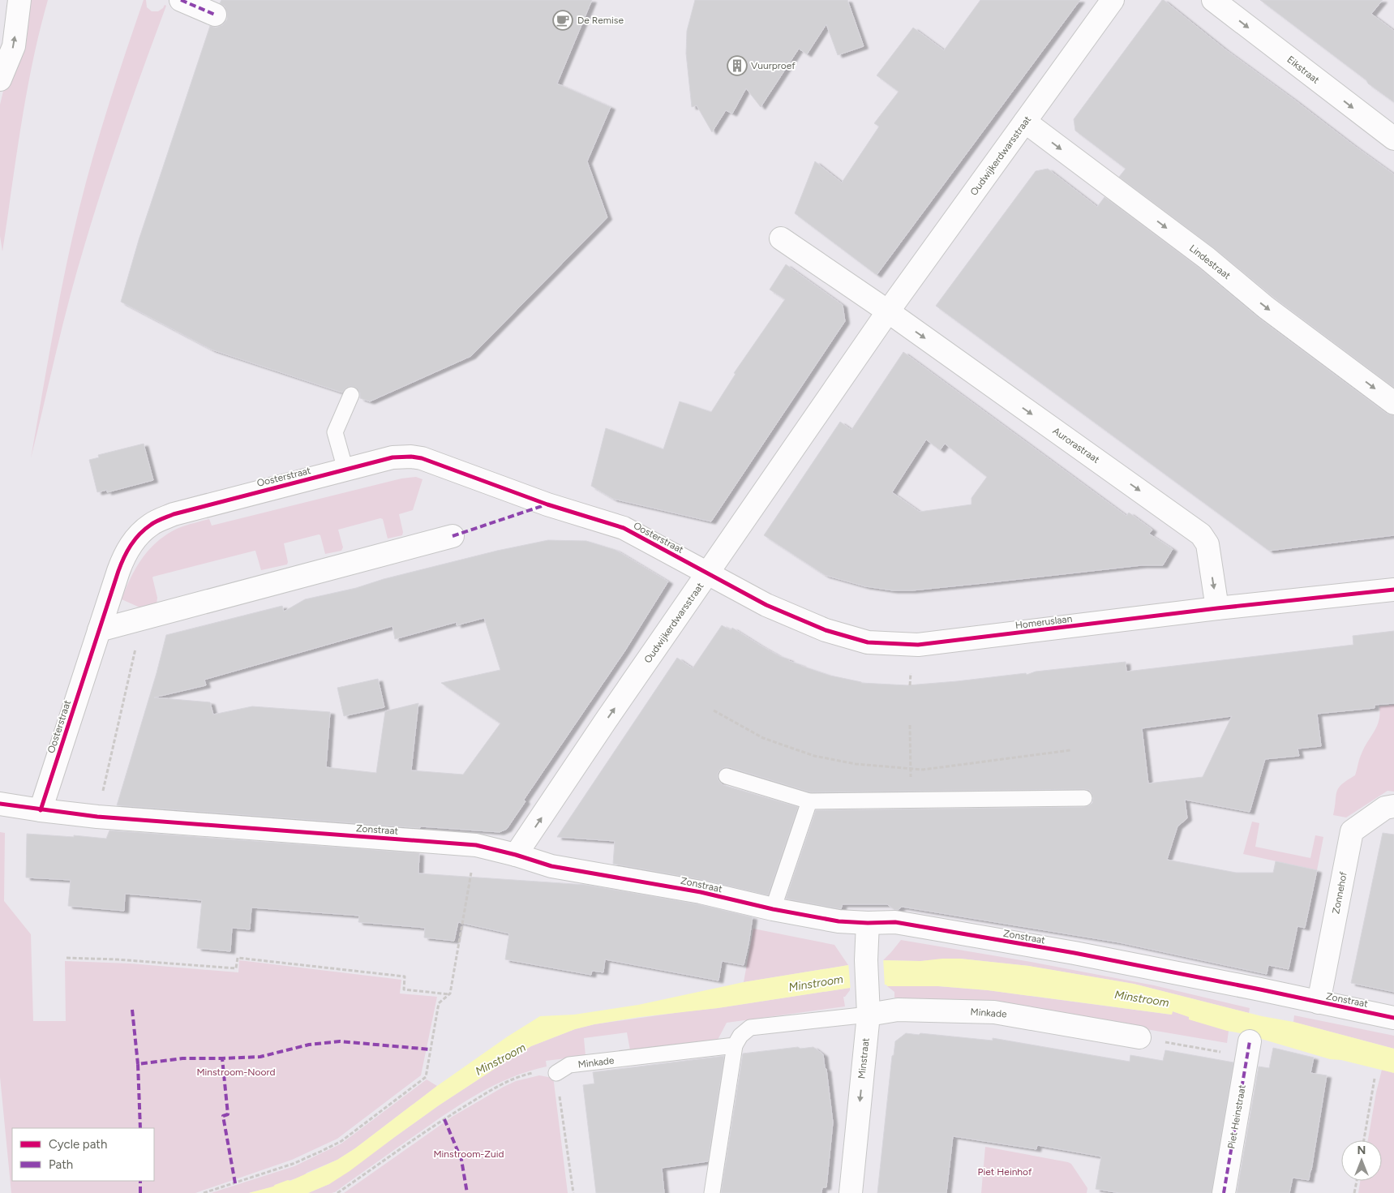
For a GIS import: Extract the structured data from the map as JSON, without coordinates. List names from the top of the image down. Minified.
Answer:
{"streets":{"street":["Eikstraat","Oudwijkerdwarsstraat","Lindestraat","Aurorastraat","Oosterstraat","Homeruslaan","Zonstraat","Zonnehof","Minkade","Minstraat","Piet Heinstraat"]},"crossings":[["Oudwijkerdwarsstraat","Lindestraat"],["Oudwijkerdwarsstraat","Aurorastraat"],["Oudwijkerdwarsstraat","Oosterstraat"],["Oudwijkerdwarsstraat","Homeruslaan"],["Oudwijkerdwarsstraat","Zonstraat"],["Aurorastraat","Homeruslaan"],["Oosterstraat","Homeruslaan"],["Oosterstraat","Zonstraat"],["Zonstraat","Zonnehof"],["Zonstraat","Minstraat"],["Minkade","Minstraat"]],"one_way":["Eikstraat","Lindestraat","Aurorastraat","Minstraat"],"water":["Minstroom"],"parks":["Minstroom-Noord","Minstroom-Zuid","Piet Heinhof"],"places":{"cafe":["De Remise"],"building":["Vuurproef"]},"legend":["Cycle path","Path"],"north":"top"}
